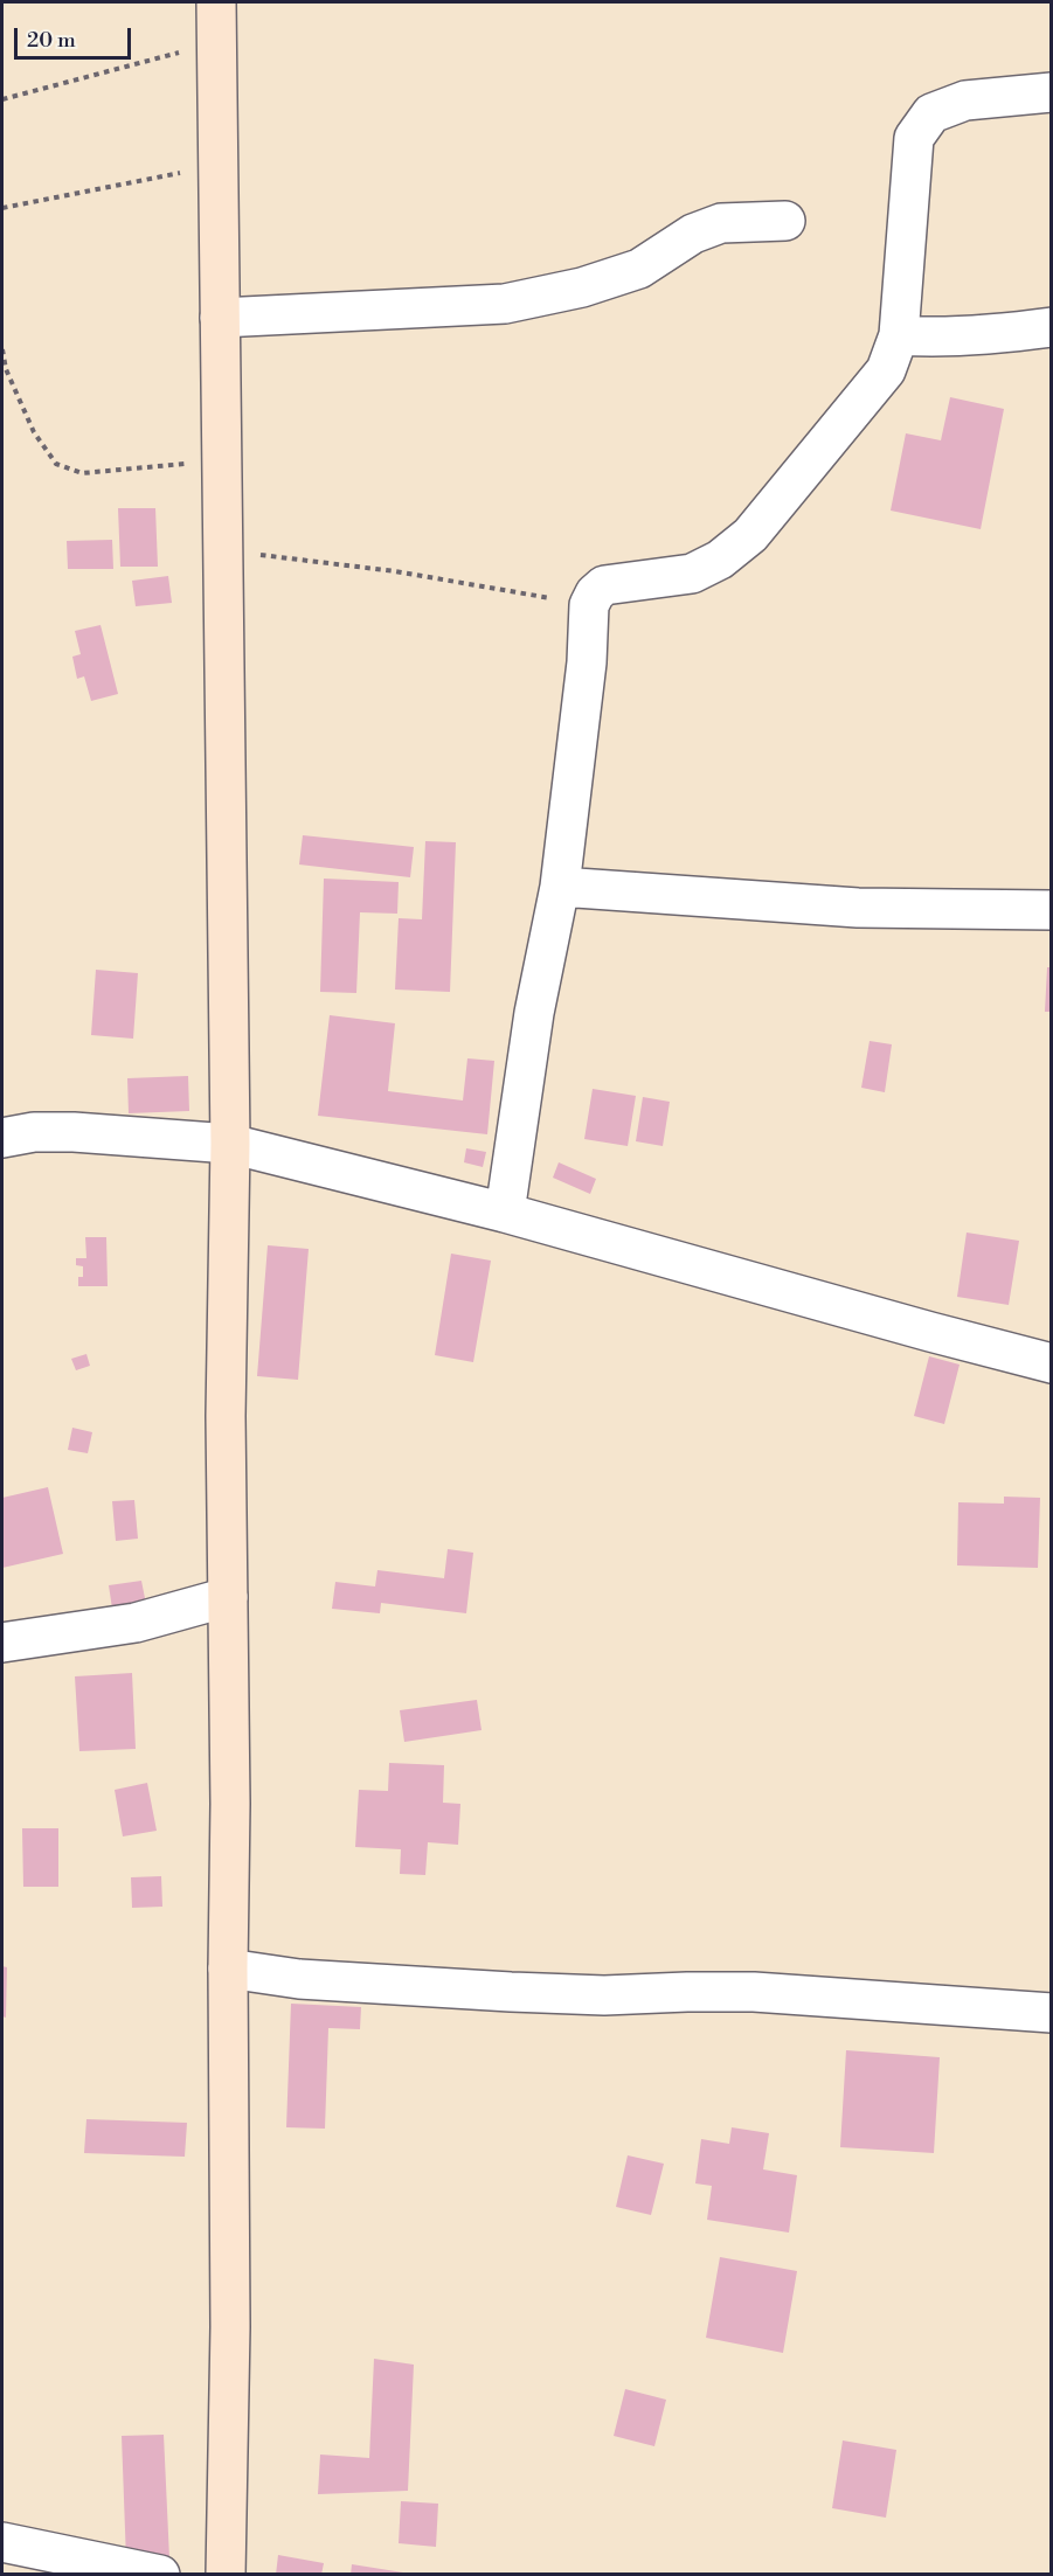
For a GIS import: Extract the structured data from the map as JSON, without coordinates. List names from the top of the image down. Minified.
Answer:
{"scale_bar":"20 m"}
